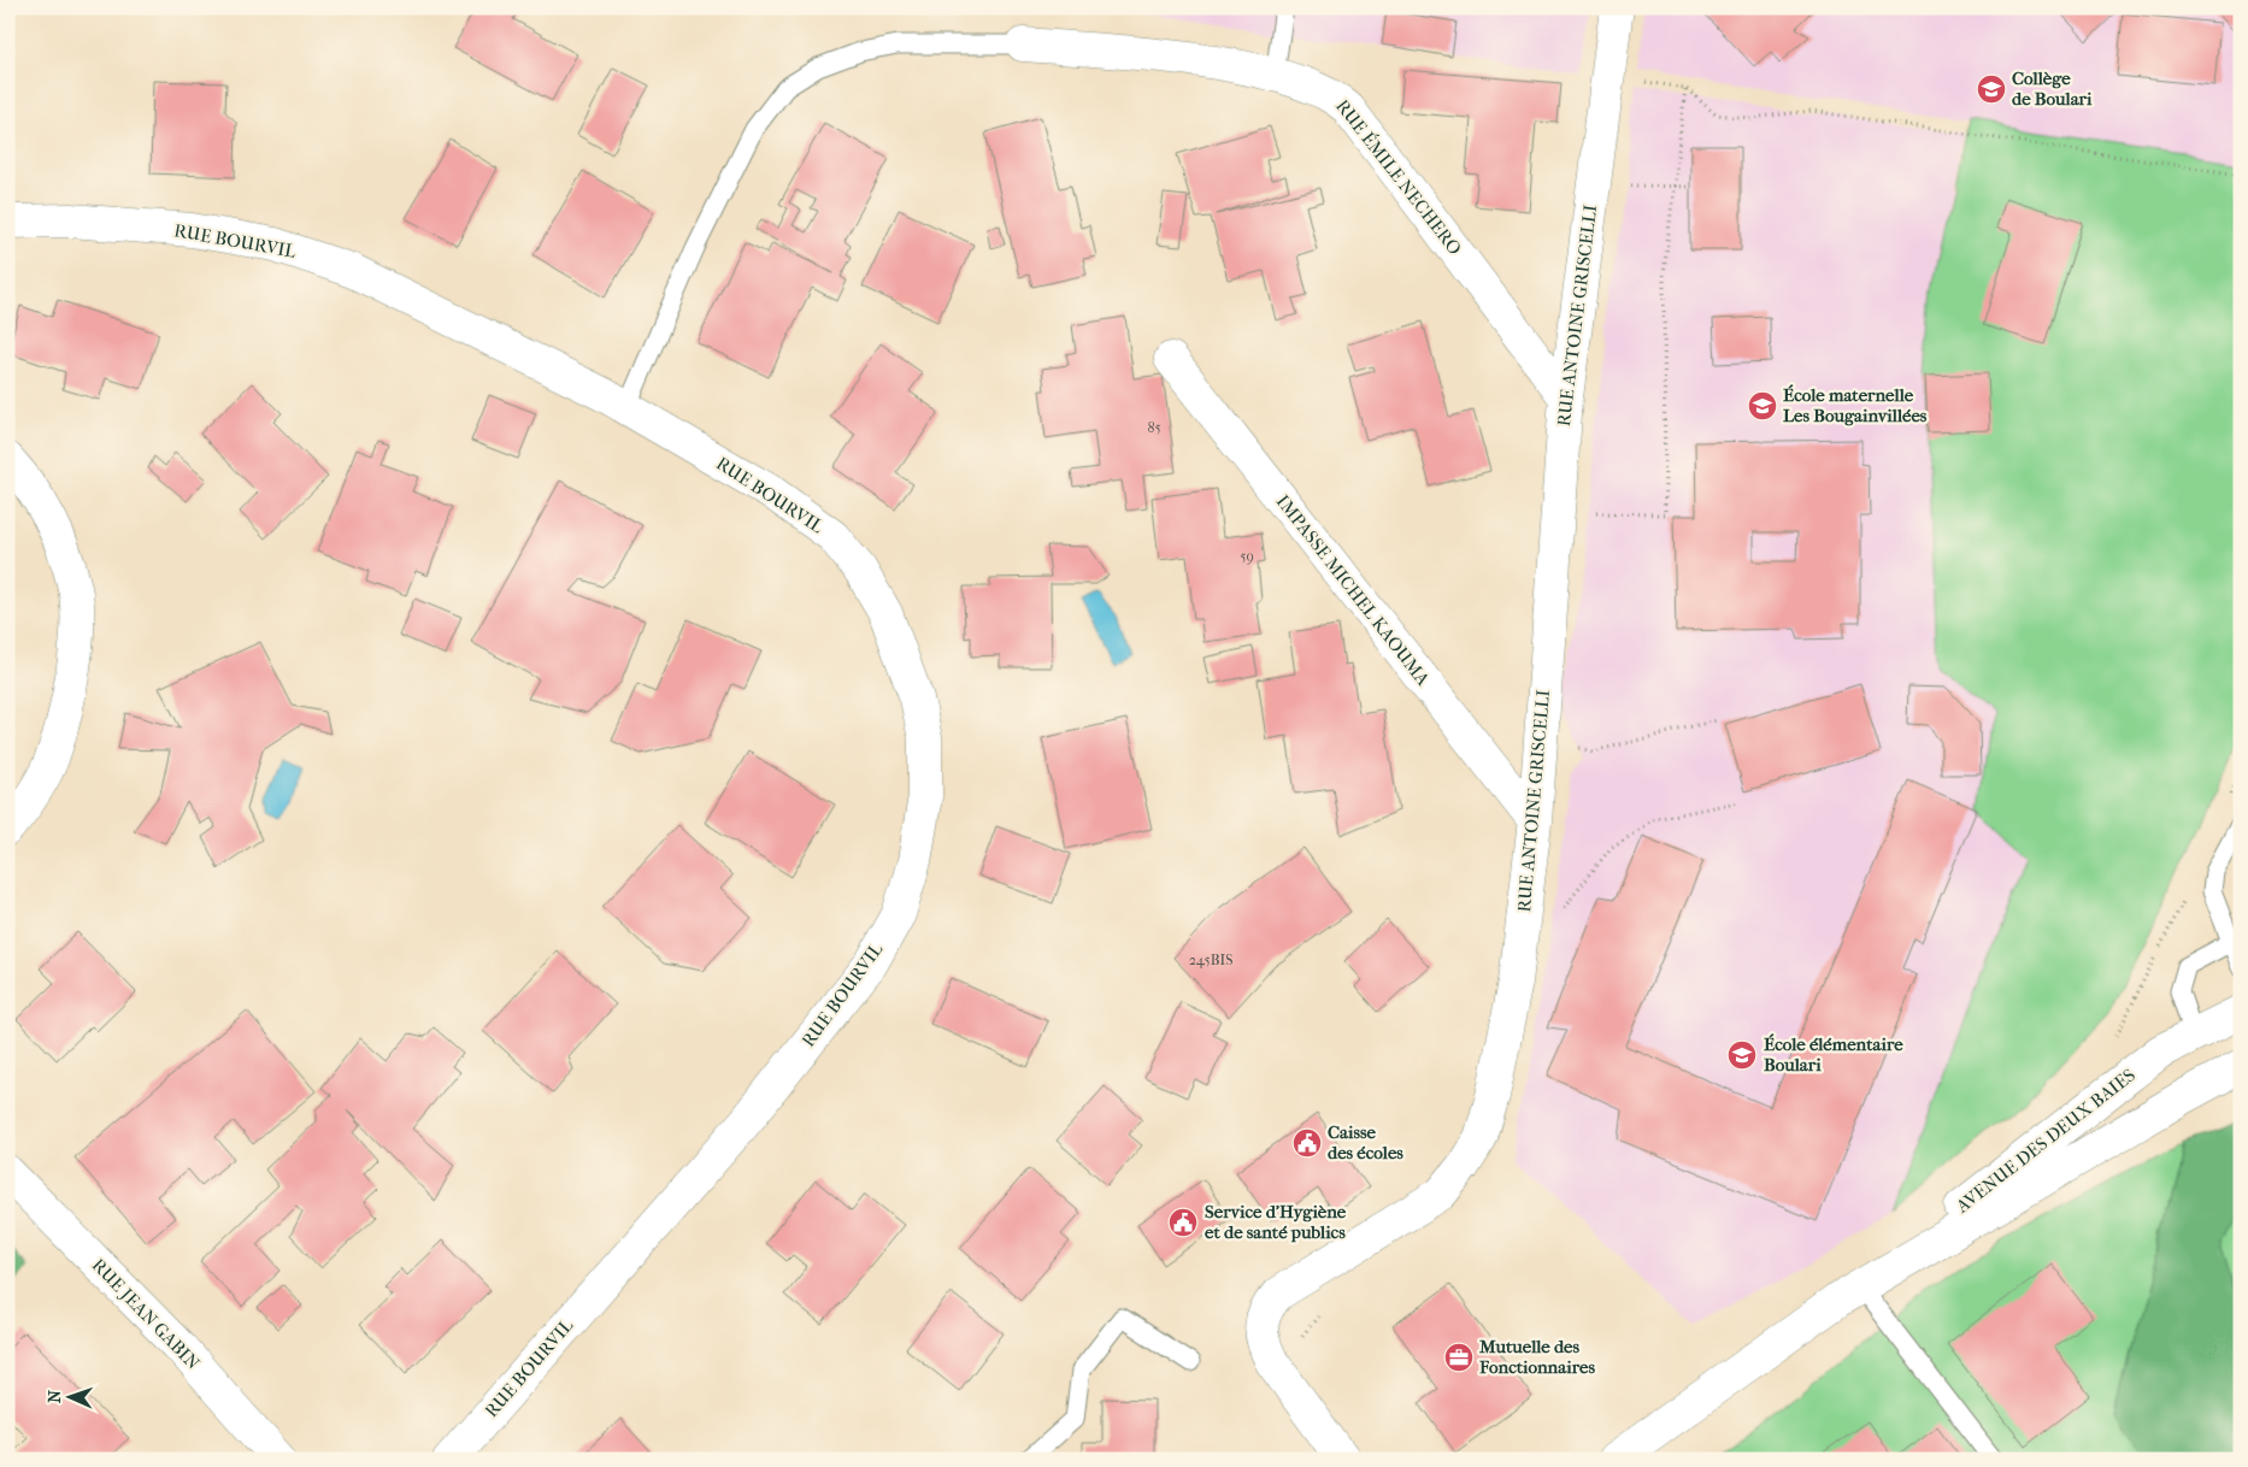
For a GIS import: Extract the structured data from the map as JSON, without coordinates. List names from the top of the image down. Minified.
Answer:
{"streets":{"street":["RUE ÉMILE NECHERO","RUE BOURVIL","RUE ANTOINE GRISCELLI","IMPASSE MICHEL KAOUMA","AVENUE DES DEUX BAIES","RUE JEAN GABIN"]},"crossings":[["RUE ÉMILE NECHERO","RUE ANTOINE GRISCELLI"],["RUE ANTOINE GRISCELLI","IMPASSE MICHEL KAOUMA"]],"places":{"school or university":["Collège de Boulari","École maternelle Les Bougainvillées","École élémentaire Boulari"],"public building":["Caisse des écoles","Service d'Hygiène et de santé publics"],"office":["Mutuelle des Fonctionnaires"]},"house_numbers":["85","59","245BIS"],"north":"left"}
